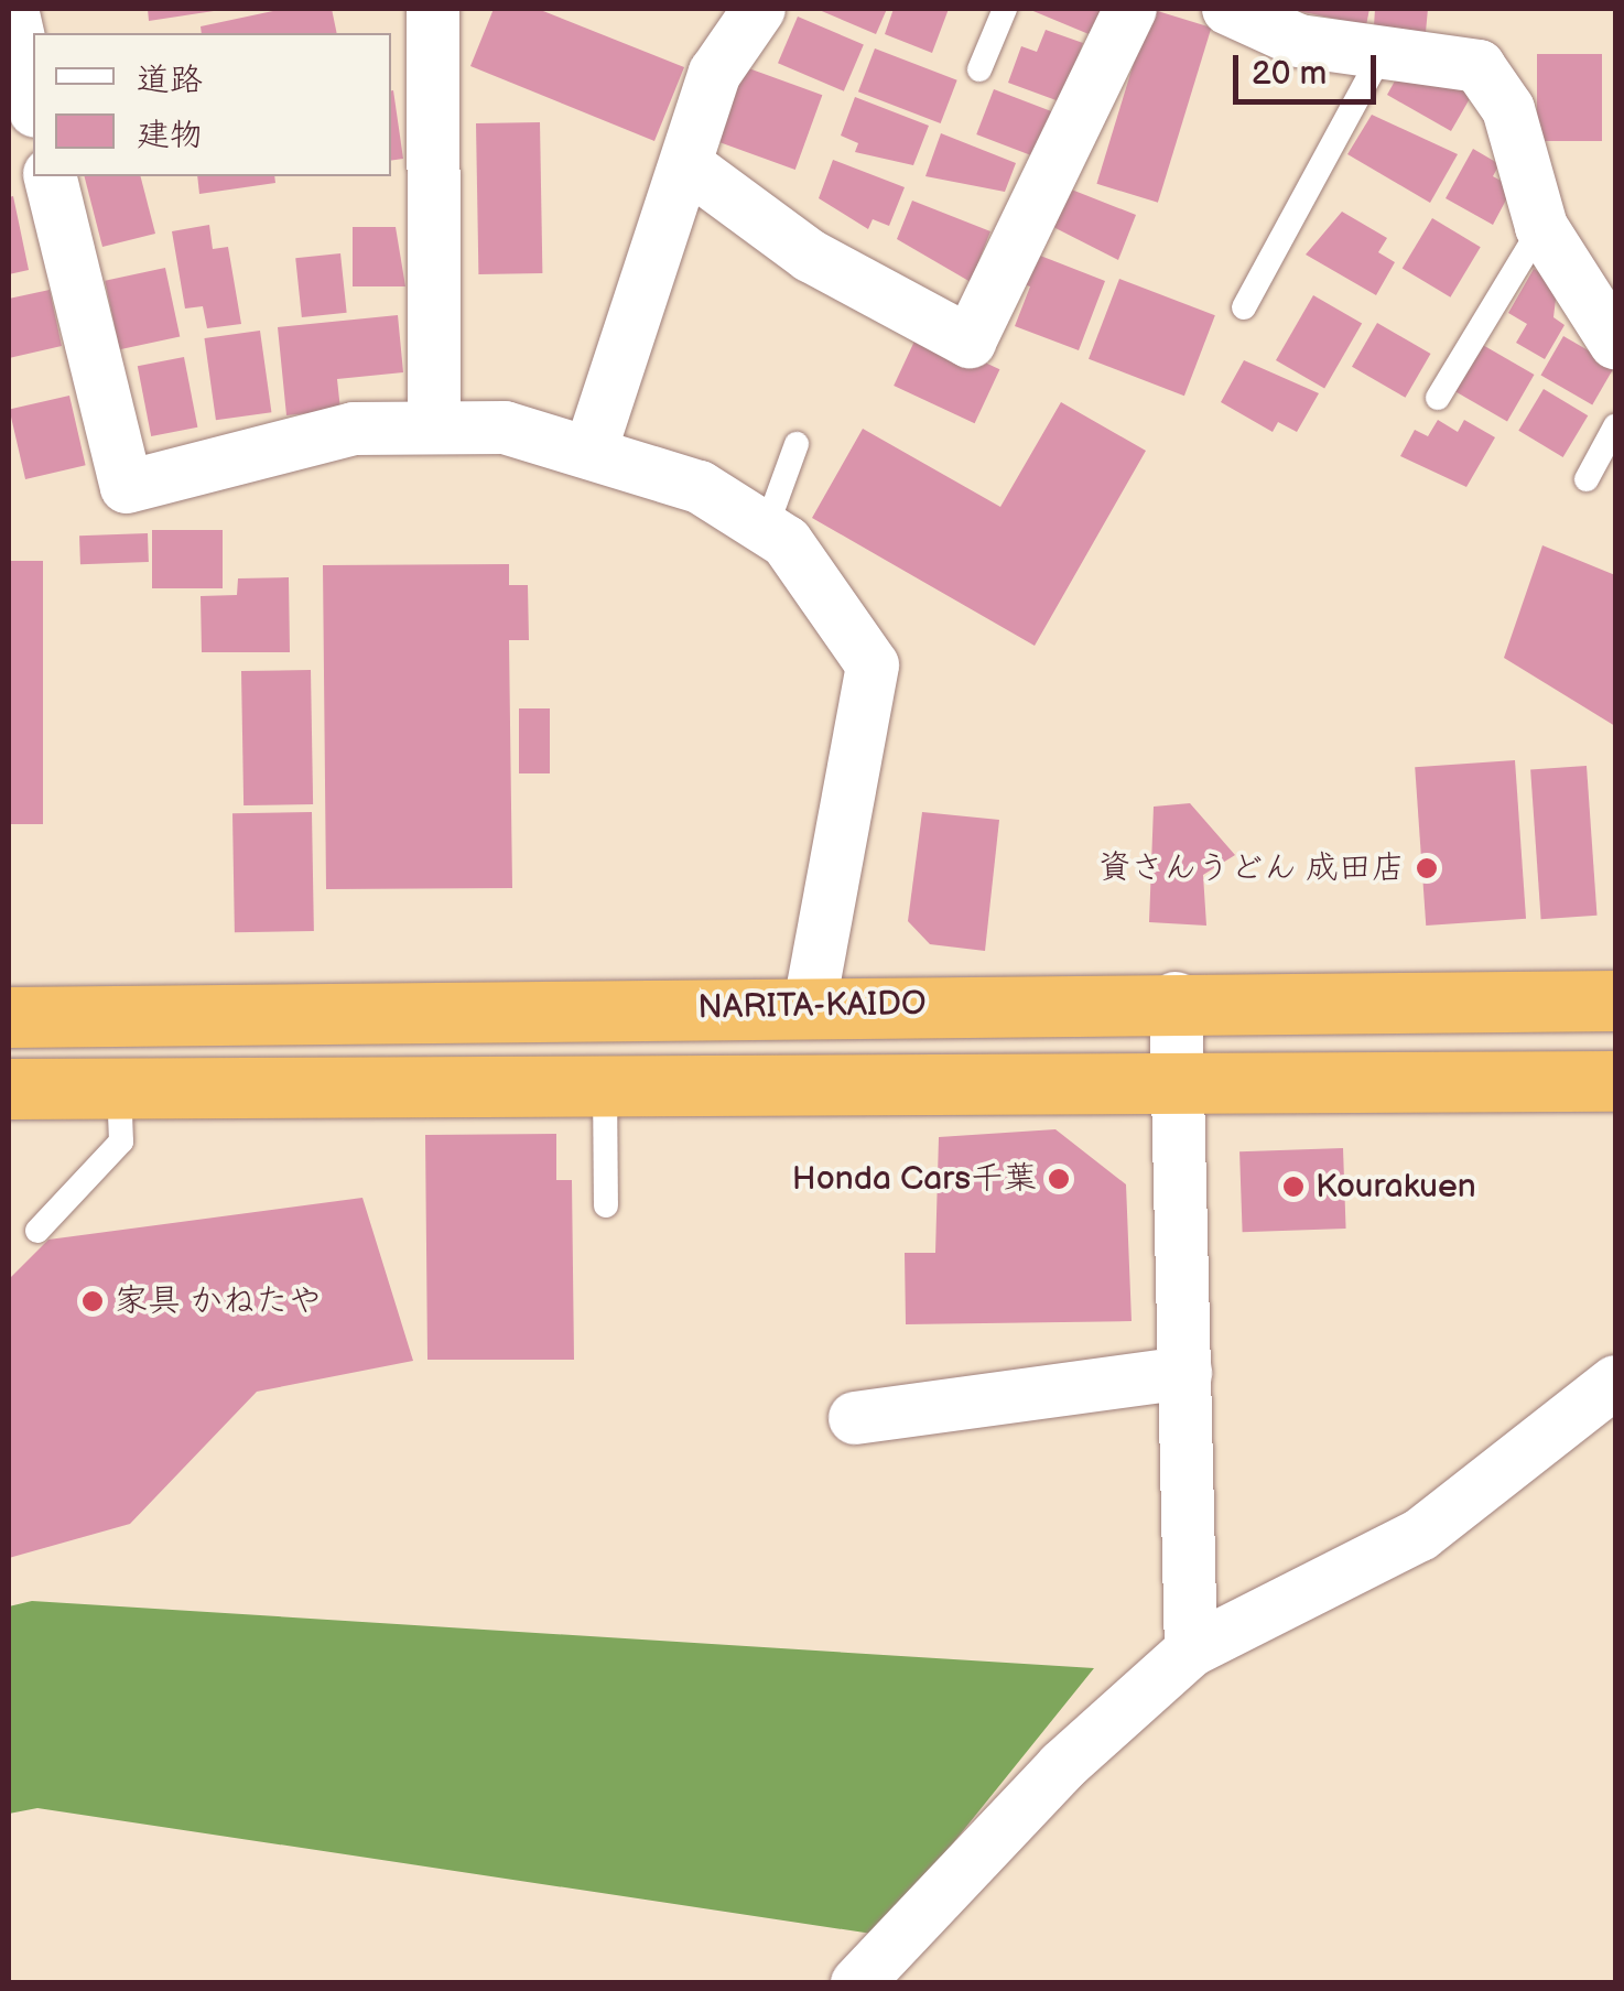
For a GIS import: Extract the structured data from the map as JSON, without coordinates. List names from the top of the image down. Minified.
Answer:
{"streets":{"highway":["NARITA-KAIDO"]},"places":["資さんうどん 成田店","Honda Cars千葉","Kourakuen","家具 かねたや"],"legend":["道路","建物"],"scale_bar":"20 m"}
